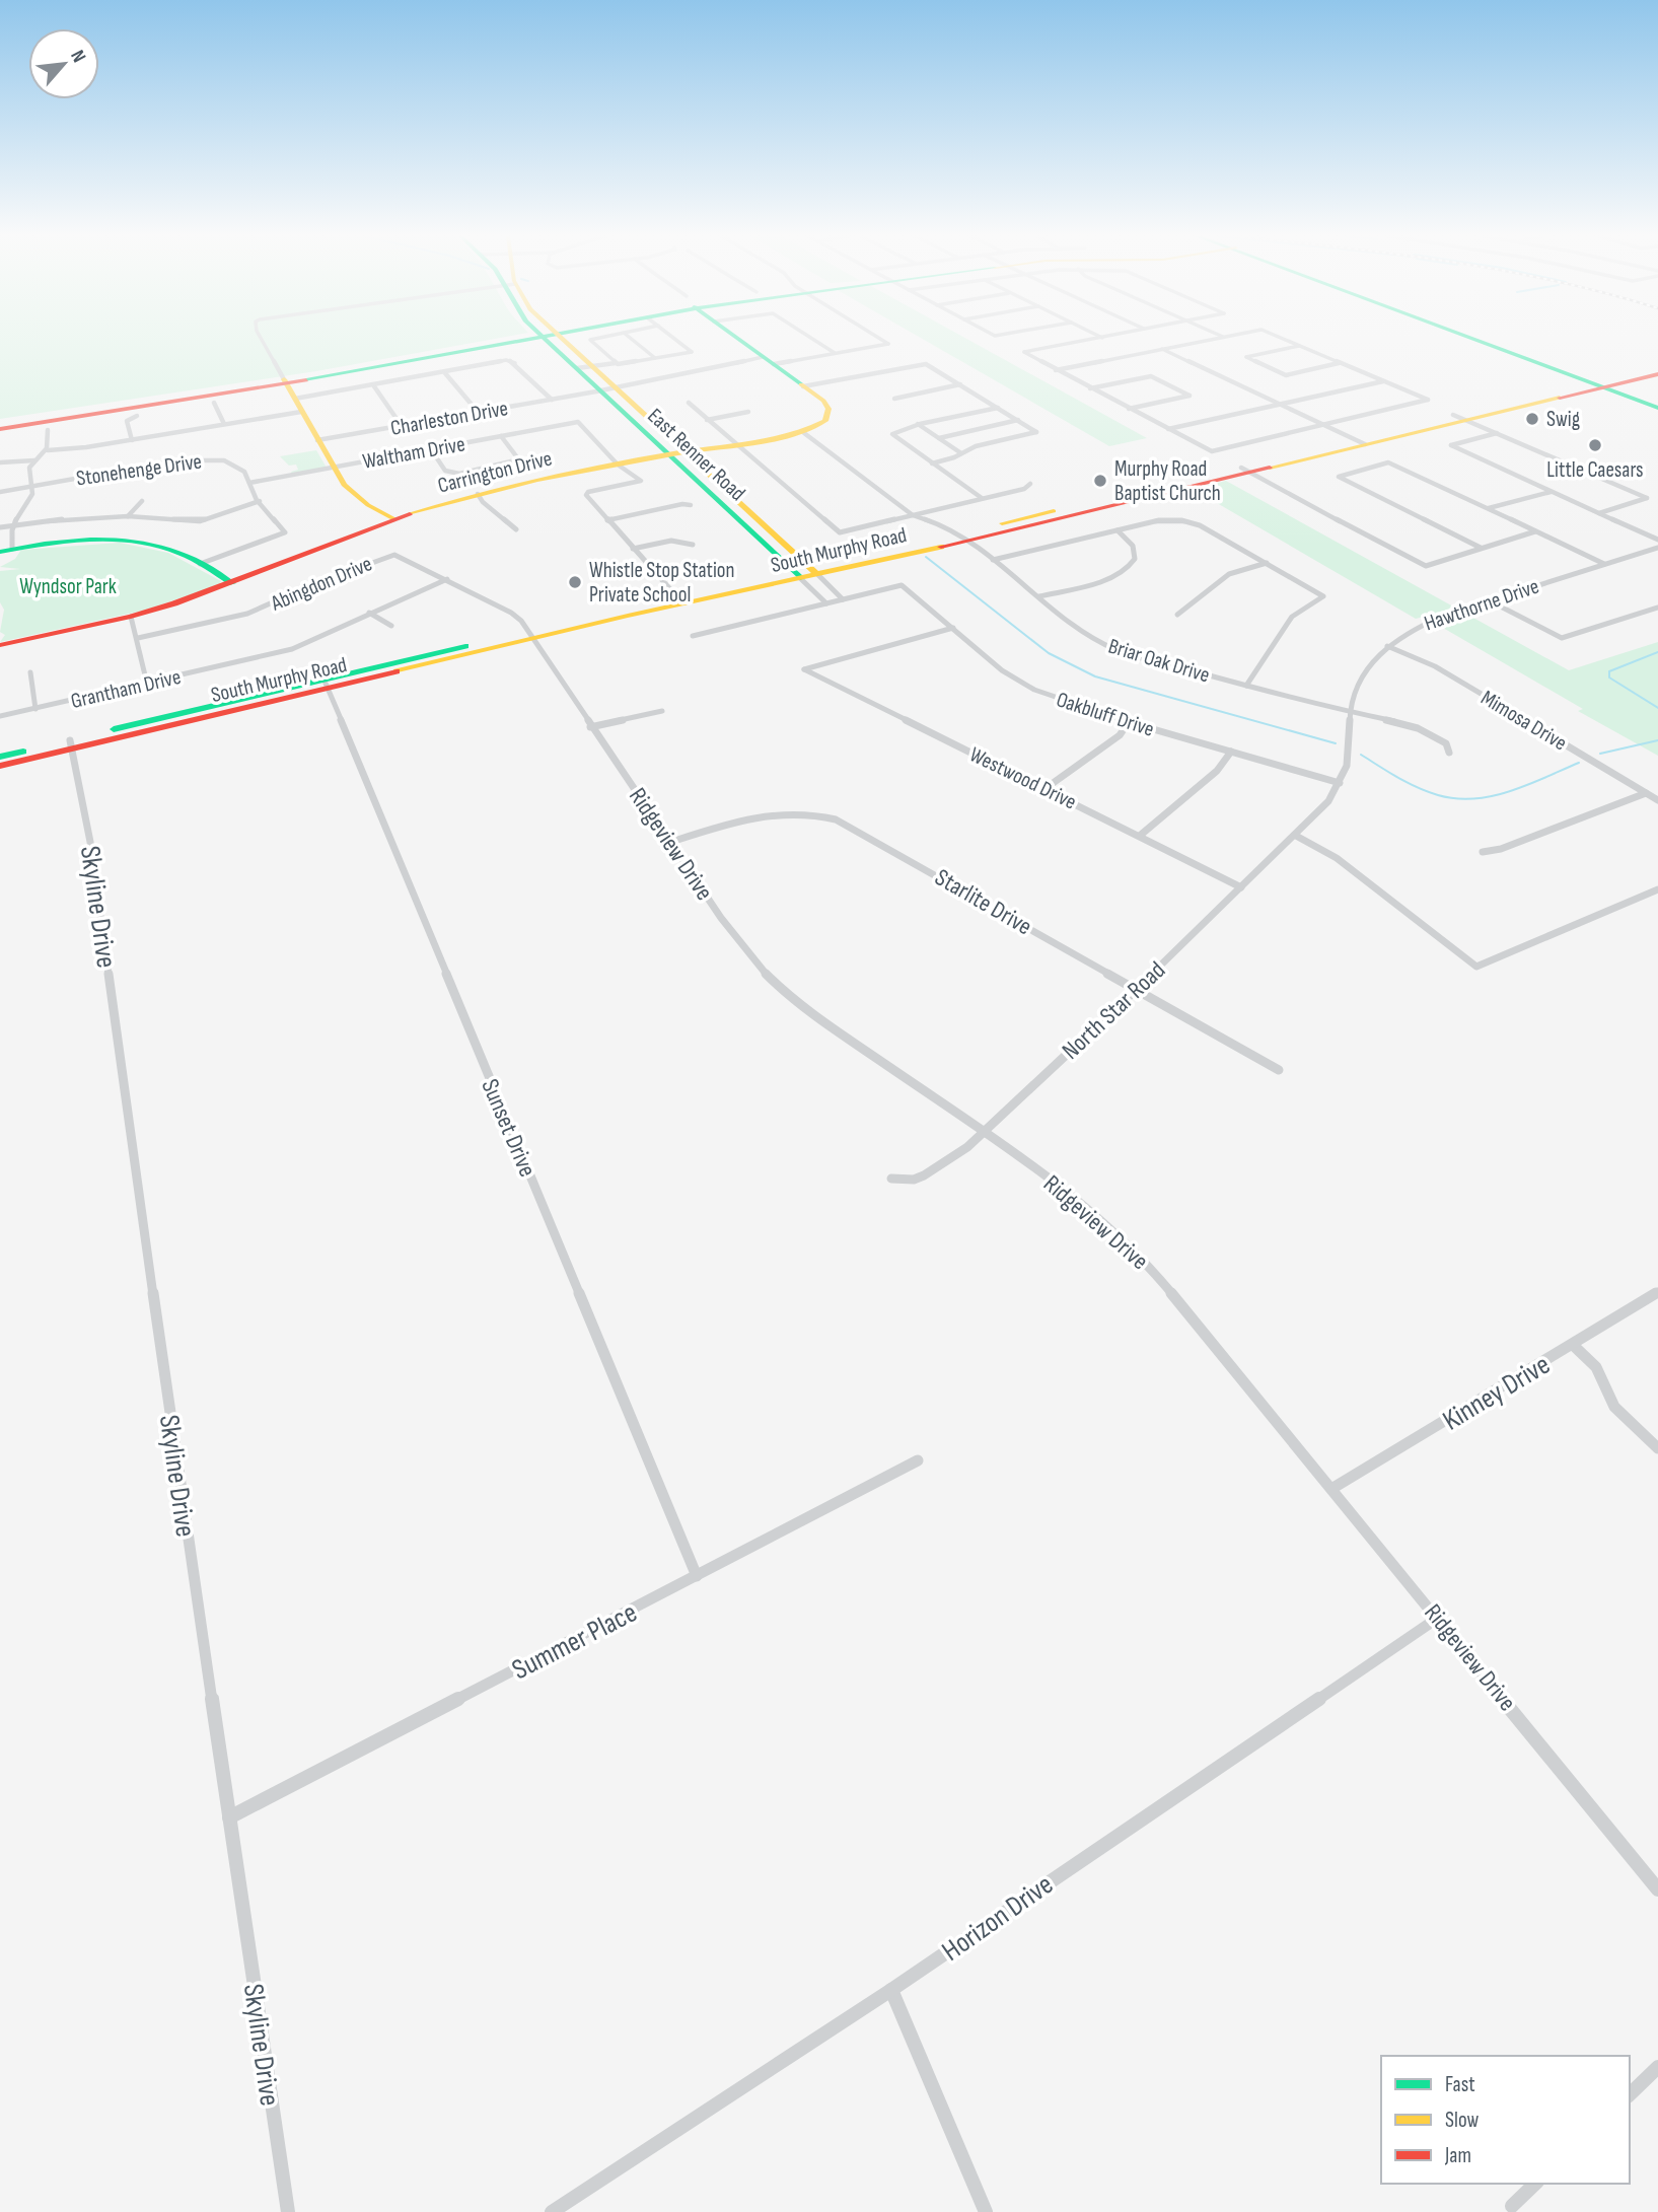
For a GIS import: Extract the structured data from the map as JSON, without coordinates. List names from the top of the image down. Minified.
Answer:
{"streets":{"main road":["East Renner Road","Carrington Drive","South Murphy Road"],"street":["Charleston Drive","Waltham Drive","Stonehenge Drive","Abingdon Drive","Hawthorne Drive","Briar Oak Drive","Grantham Drive","Oakbluff Drive","Mimosa Drive","Westwood Drive","Ridgeview Drive","Starlite Drive","Skyline Drive","North Star Road","Sunset Drive","Kinney Drive","Summer Place","Horizon Drive"]},"crossings":[["Charleston Drive","East Renner Road"],["Waltham Drive","Stonehenge Drive"],["Waltham Drive","Carrington Drive"],["East Renner Road","Carrington Drive"],["East Renner Road","South Murphy Road"],["East Renner Road","Oakbluff Drive"],["South Murphy Road","Abingdon Drive"],["South Murphy Road","Briar Oak Drive"],["South Murphy Road","Ridgeview Drive"],["South Murphy Road","Skyline Drive"],["South Murphy Road","Sunset Drive"],["Abingdon Drive","Grantham Drive"],["Abingdon Drive","Ridgeview Drive"],["Hawthorne Drive","Briar Oak Drive"],["Hawthorne Drive","Oakbluff Drive"],["Hawthorne Drive","Mimosa Drive"],["Hawthorne Drive","Westwood Drive"],["Hawthorne Drive","North Star Road"],["Oakbluff Drive","Westwood Drive"],["Westwood Drive","North Star Road"],["Ridgeview Drive","Starlite Drive"],["Ridgeview Drive","North Star Road"],["Ridgeview Drive","Kinney Drive"],["Ridgeview Drive","Horizon Drive"],["Starlite Drive","North Star Road"],["Skyline Drive","Summer Place"],["Sunset Drive","Summer Place"]],"parks":["Wyndsor Park"],"places":["Swig","Little Caesars","Murphy Road Baptist Church","Whistle Stop Station Private School"],"legend":["Fast","Slow","Jam"],"north":"top right"}
